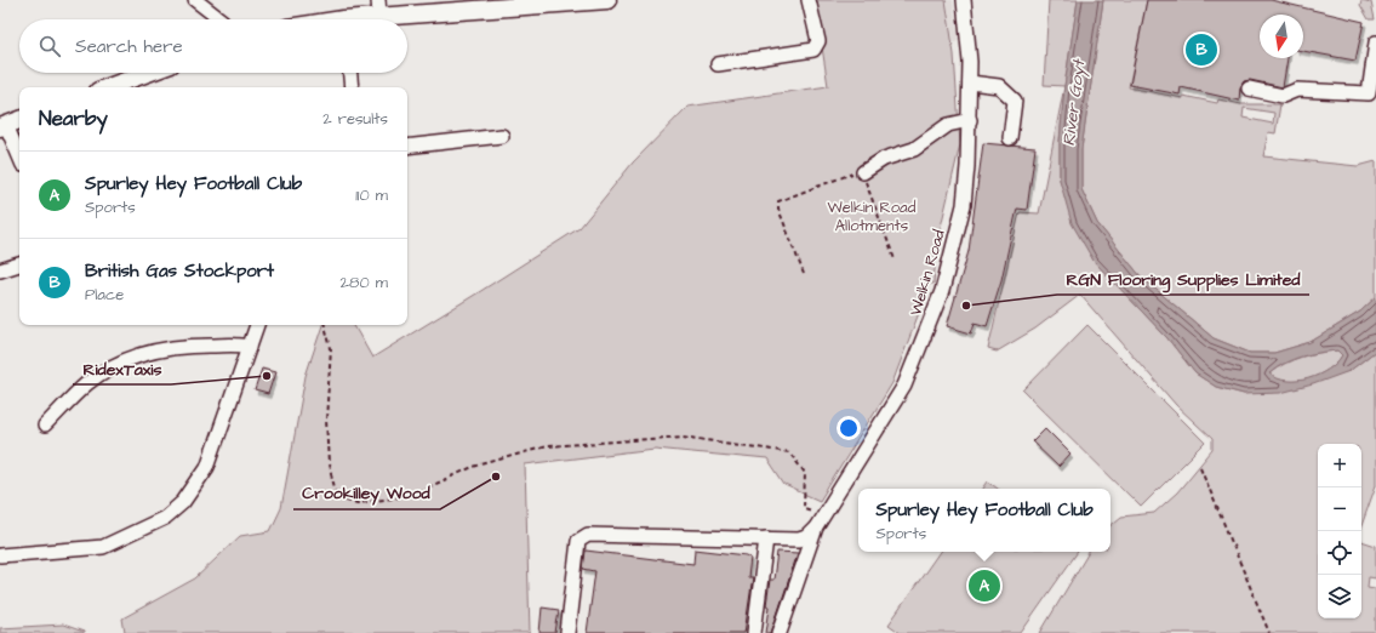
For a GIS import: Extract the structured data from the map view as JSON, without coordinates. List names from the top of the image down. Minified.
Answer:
{"streets":{"street":["Welkin Road"]},"water":["River Goyt"],"parks":["Welkin Road Allotments"],"places":["RGN Flooring Supplies Limited","RidexTaxis","Crookilley Wood"],"north":"bottom","page":{"search":"Search here","pins":["B","A"],"heading":["Nearby","2 results"],"list":[{"mark":"A","name":"Spurley Hey Football Club","note":"Sports","value":"110 m"},{"mark":"B","name":"British Gas Stockport","note":"Place","value":"280 m"}],"map_buttons":["+","−"],"popup":["Spurley Hey Football Club","Sports"]}}
